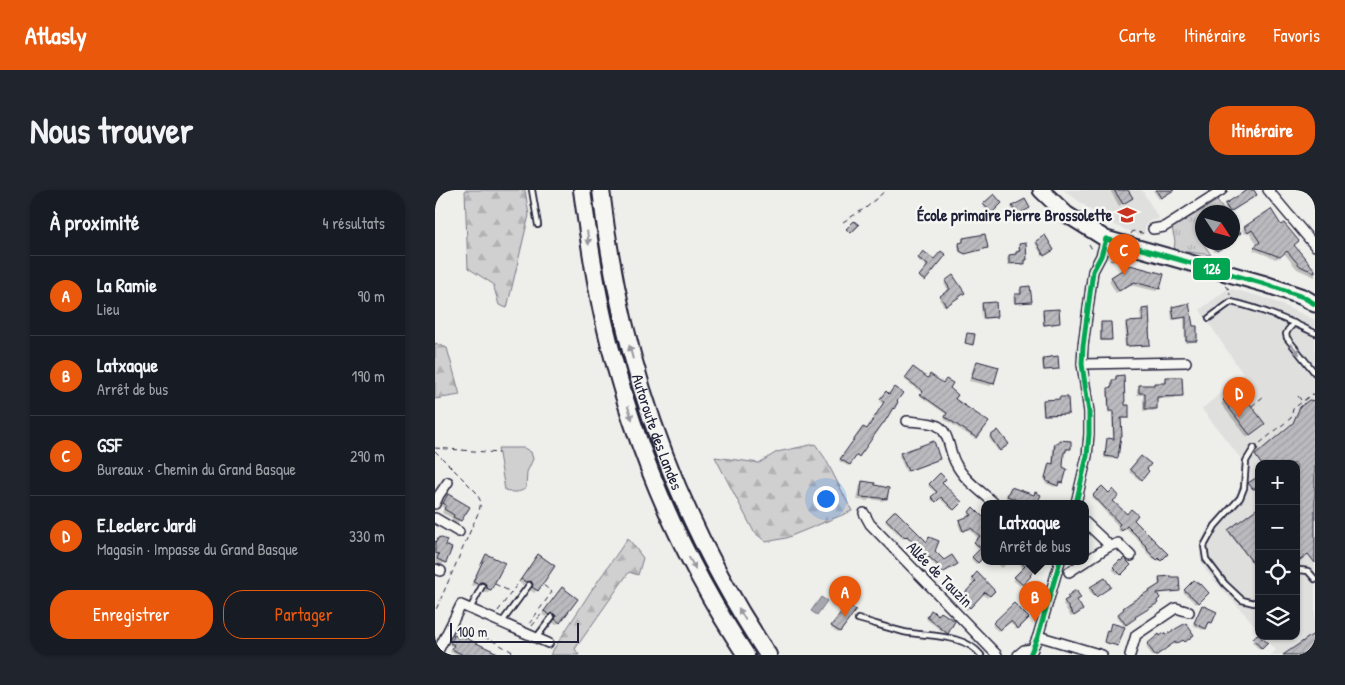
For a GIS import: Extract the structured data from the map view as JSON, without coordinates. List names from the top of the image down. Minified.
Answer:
{"streets":{"highway":["Autoroute des Landes"],"street":["Allée de Tauzin"]},"places":{"school or university":["École primaire Pierre Brossolette"]},"lines":["transit line 126"],"scale_bar":"100 m","north":"bottom right","page":{"header":"Atlasly","nav":["Carte","Itinéraire","Favoris"],"buttons":["Itinéraire",["Enregistrer","Partager"]],"title":"Nous trouver","heading":["À proximité","4 résultats"],"pins":["C","D","A","B"],"list":[{"mark":"A","name":"La Ramie","note":"Lieu","value":"90 m"},{"mark":"B","name":"Latxaque","note":"Arrêt de bus","value":"190 m"},{"mark":"C","name":"GSF","note":"Bureaux · Chemin du Grand Basque","value":"290 m"},{"mark":"D","name":"E.Leclerc Jardi","note":"Magasin · Impasse du Grand Basque","value":"330 m"}],"map_buttons":["+","−"],"popup":["Latxaque","Arrêt de bus"],"scale":"100 m"}}
